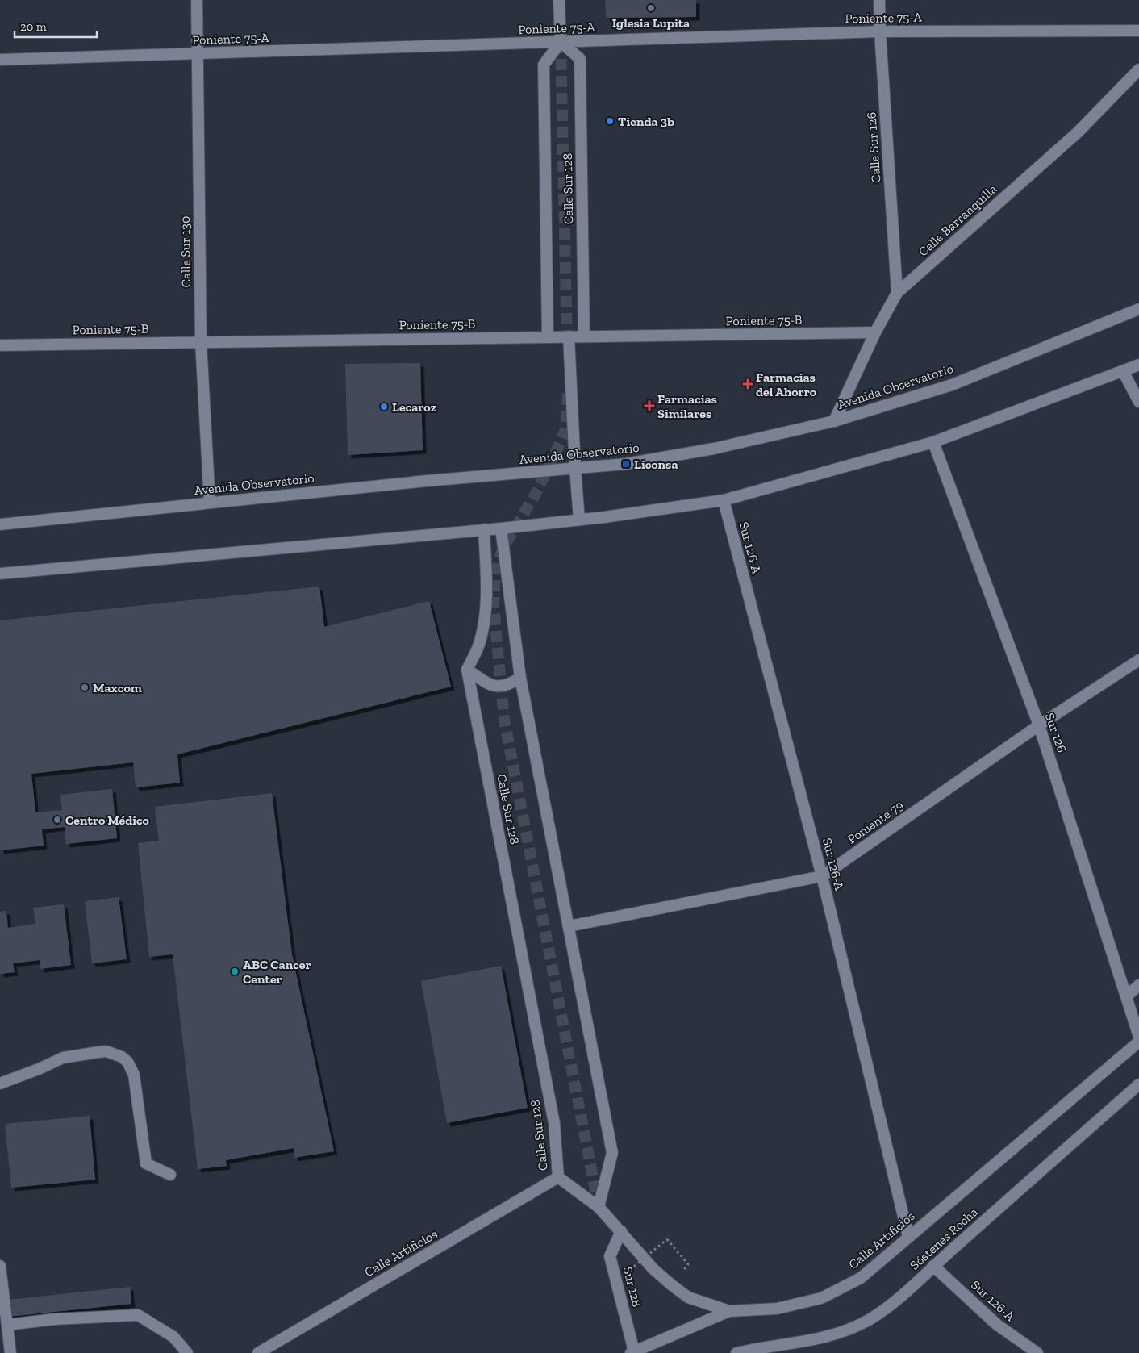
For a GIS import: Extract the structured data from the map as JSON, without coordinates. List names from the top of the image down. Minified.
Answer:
{"streets":{"street":["Poniente 75-A","Calle Sur 126","Calle Sur 128","Calle Barranquilla","Calle Sur 130","Poniente 75-B","Avenida Observatorio","Sur 126-A","Sur 126","Poniente 79","Sóstenes Rocha","Calle Artificios","Sur 128"]},"crossings":[["Poniente 75-A","Calle Sur 126"],["Poniente 75-A","Calle Sur 128"],["Poniente 75-A","Calle Sur 130"],["Calle Sur 126","Calle Barranquilla"],["Calle Sur 128","Poniente 75-B"],["Calle Sur 128","Calle Artificios"],["Calle Barranquilla","Poniente 75-B"],["Calle Barranquilla","Avenida Observatorio"],["Calle Sur 130","Poniente 75-B"],["Calle Sur 130","Avenida Observatorio"],["Sur 126-A","Poniente 79"],["Sur 126-A","Sóstenes Rocha"],["Sur 126-A","Calle Artificios"],["Sur 126","Poniente 79"],["Calle Artificios","Sur 128"]],"places":{"other":["Iglesia Lupita","Tienda 3b","Lecaroz","Maxcom","Centro Médico","ABC Cancer Center"],"health":["Farmacias del Ahorro","Farmacias Similares"],"transit":["Liconsa"]},"scale_bar":"20 m"}
